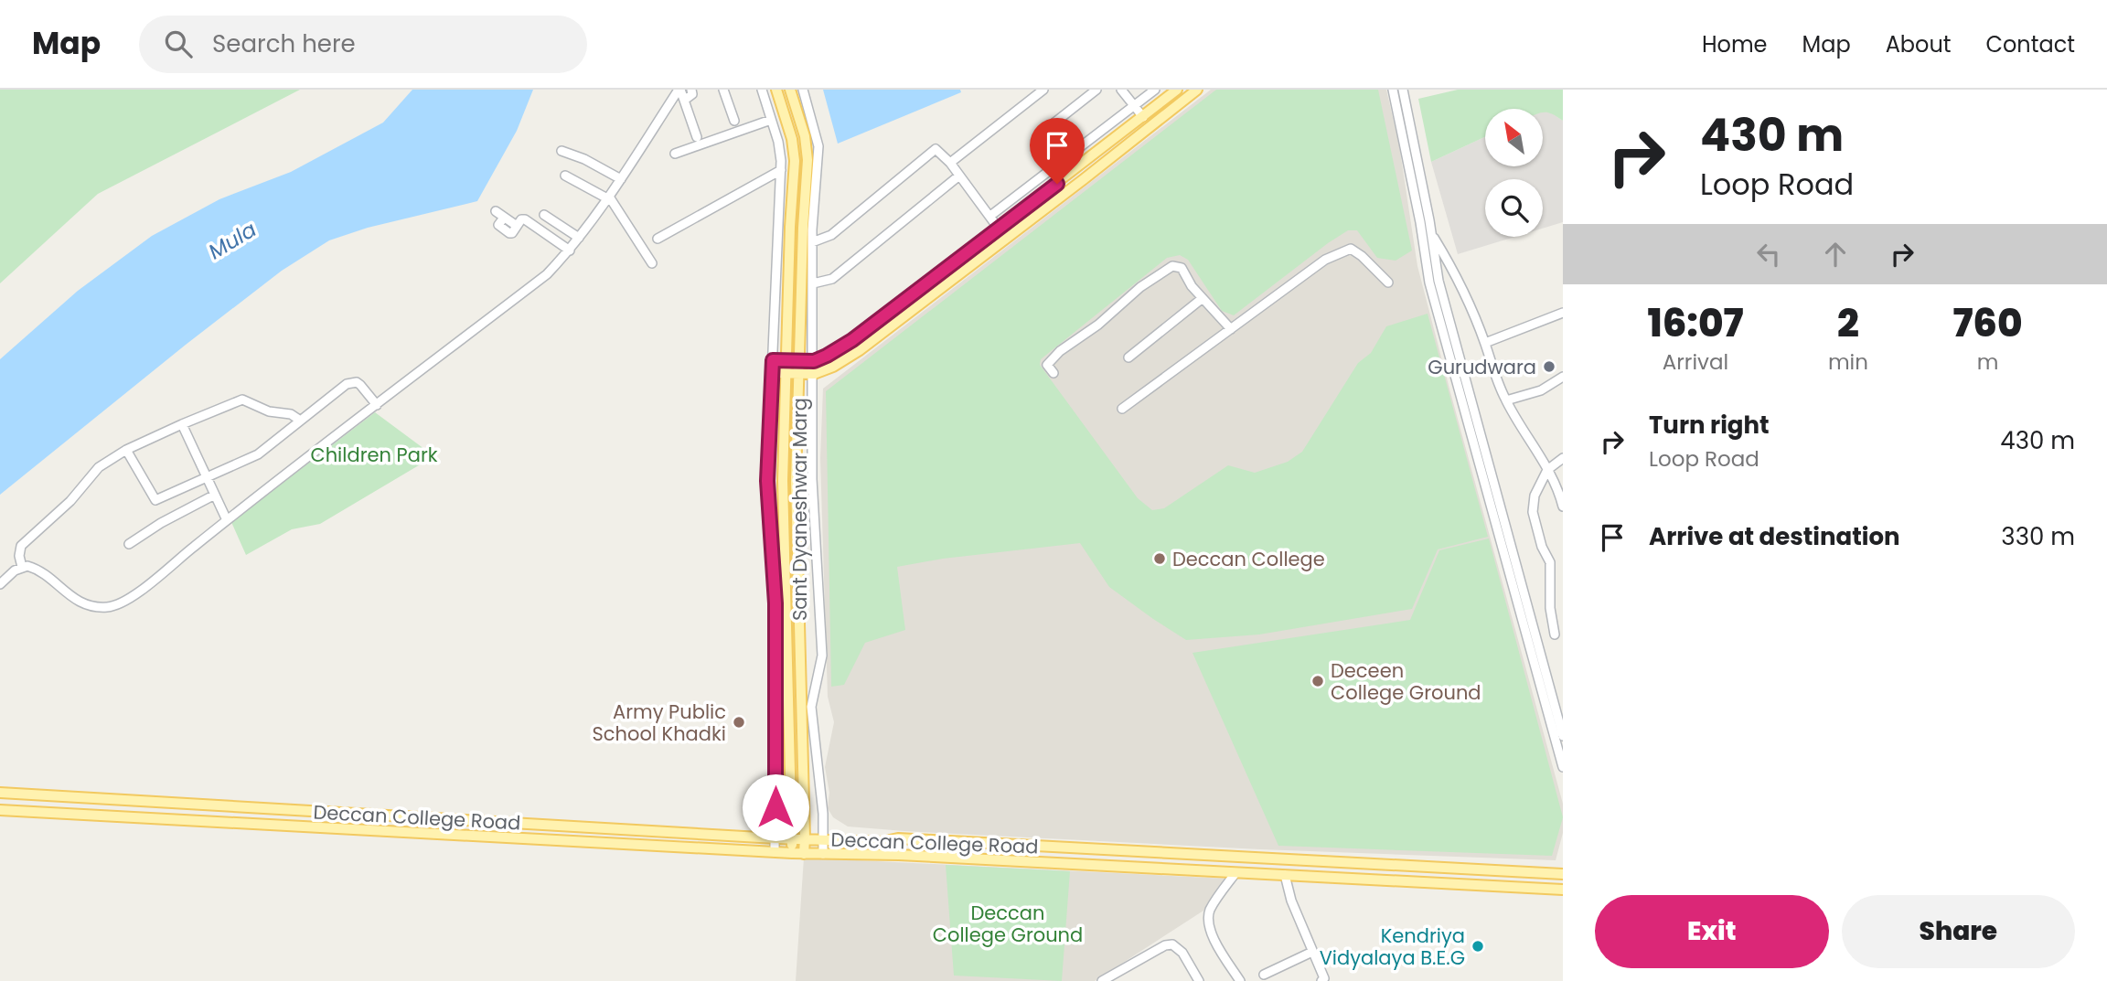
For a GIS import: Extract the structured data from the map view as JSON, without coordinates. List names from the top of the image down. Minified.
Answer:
{"streets":{"main road":["Sant Dyaneshwar Marg","Deccan College Road"]},"crossings":[["Sant Dyaneshwar Marg","Deccan College Road"]],"water":["Mula"],"parks":["Children Park","Deccan College Ground"],"places":["Gurudwara","Deccan College","Deceen College Ground","Army Public School Khadki","Kendriya Vidyalaya B.E.G"],"north":"top left","page":{"header":"Map","search":"Search here","nav":["Home","Map","About","Contact"],"turn":["430 m","Loop Road"],"eta":["16:07","Arrival","2","min","760","m"],"list":[{"name":"Turn right","note":"Loop Road","value":"430 m"},{"name":"Arrive at destination","value":"330 m"}],"buttons":["Exit","Share"]}}
